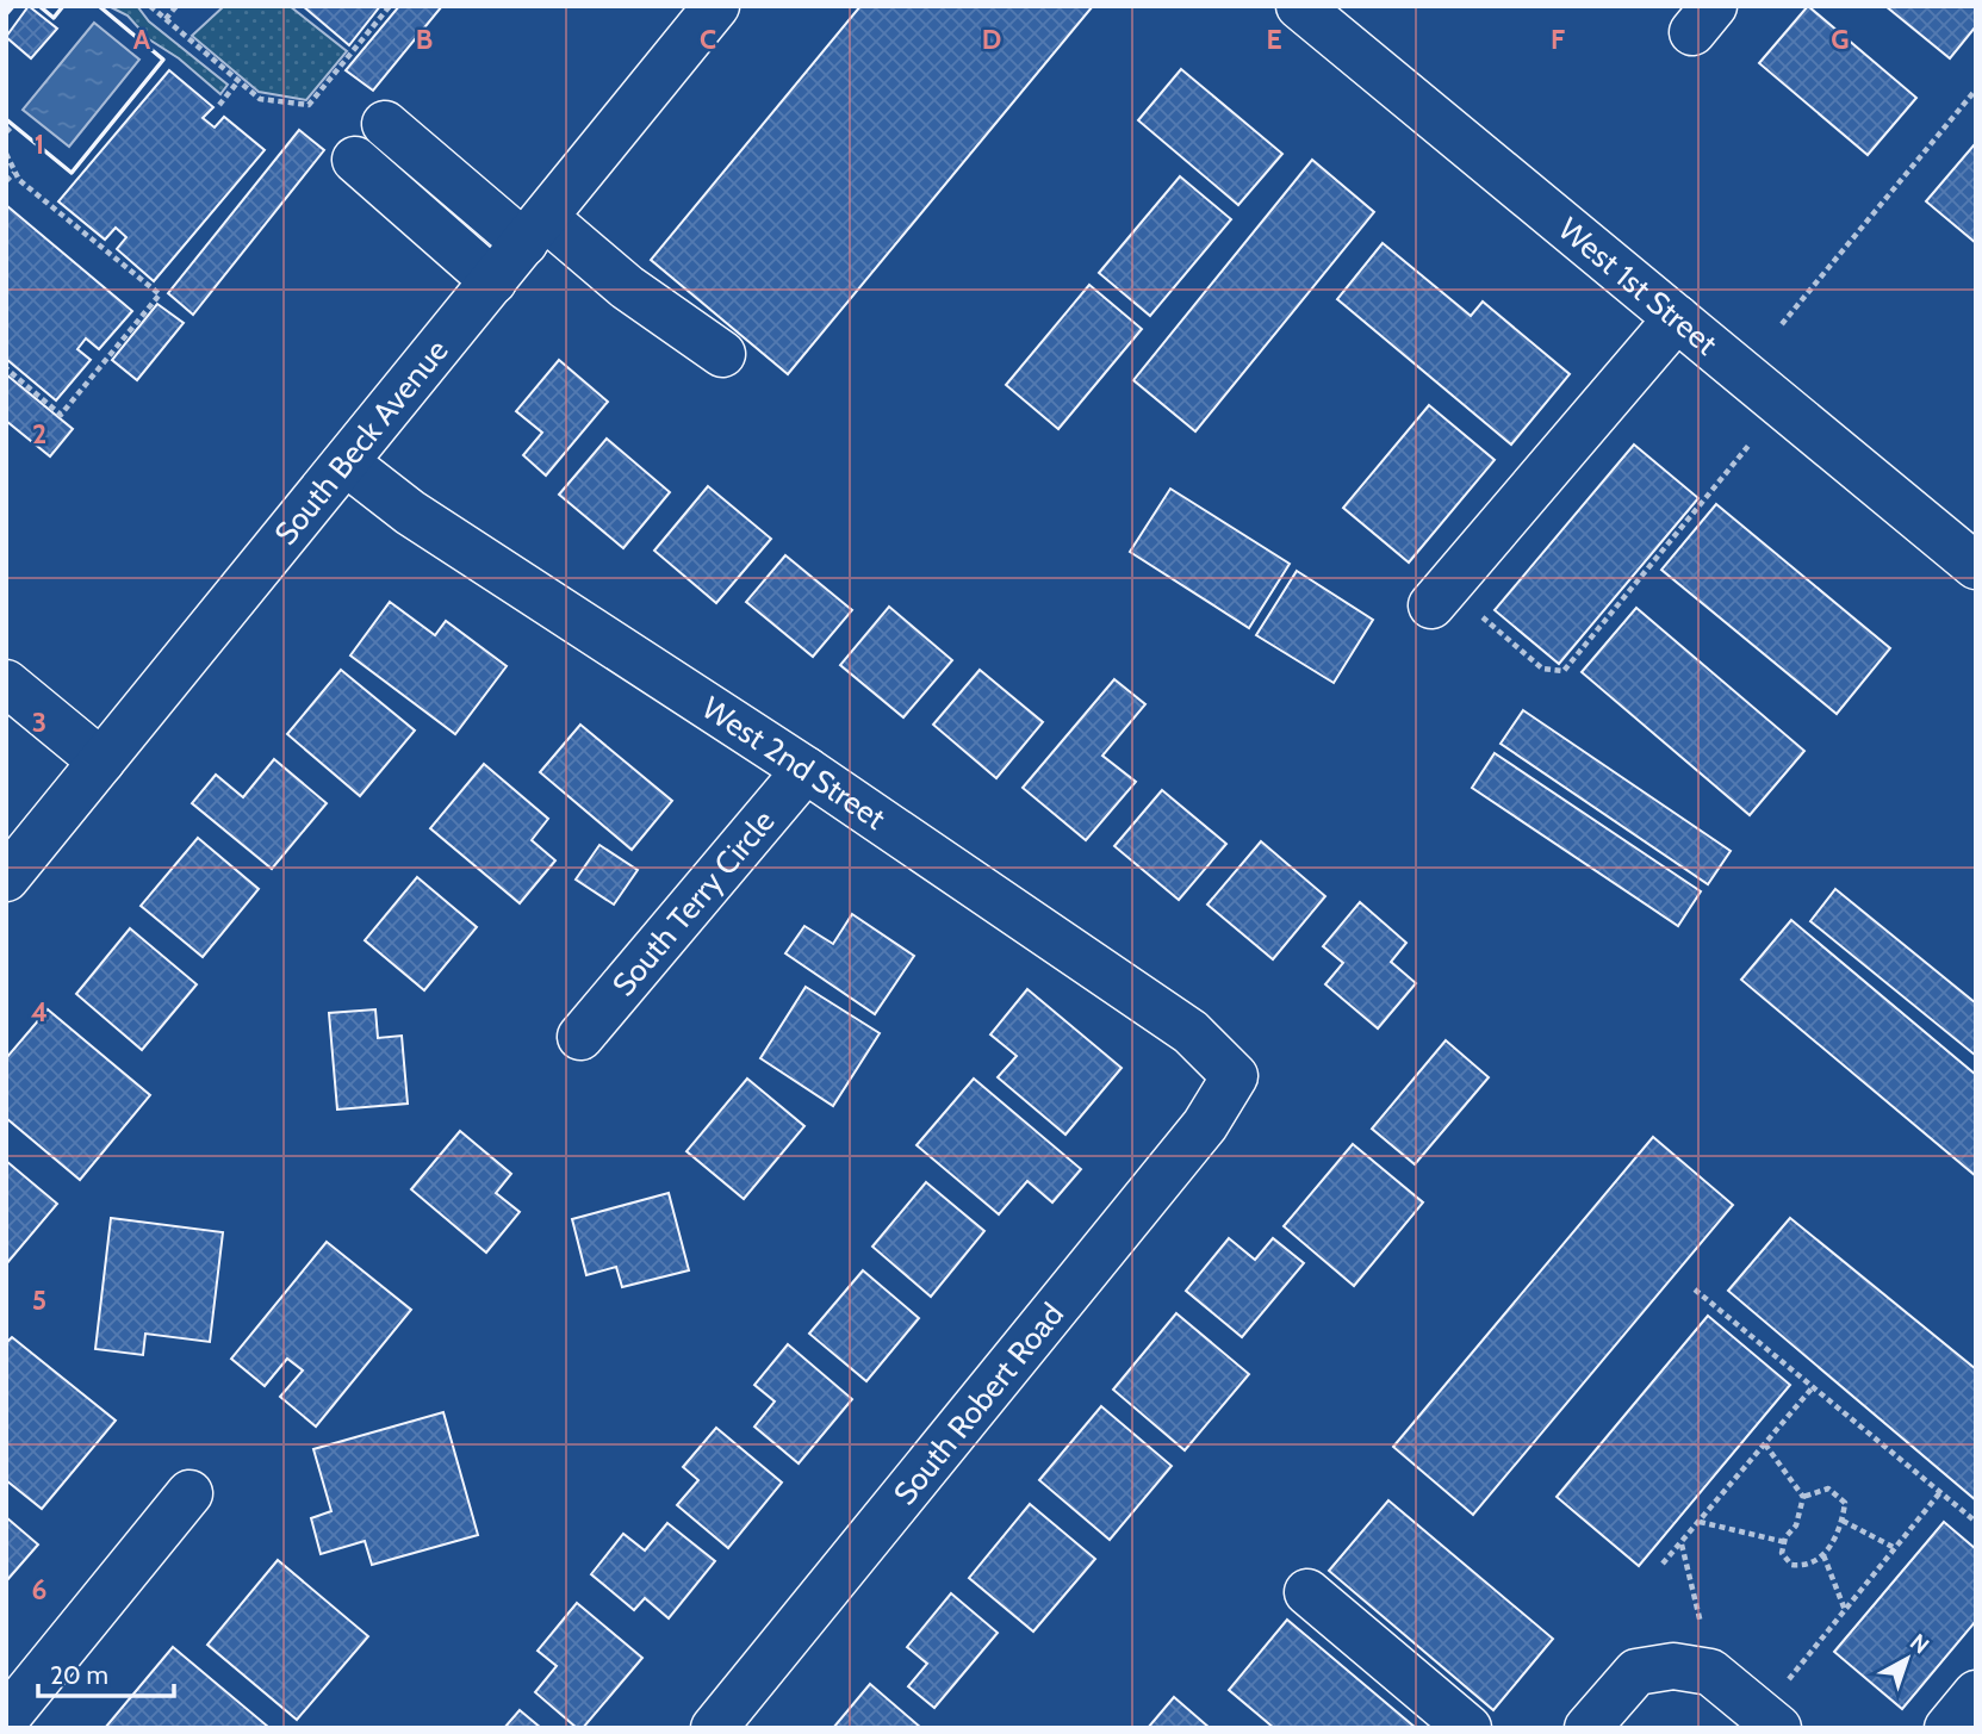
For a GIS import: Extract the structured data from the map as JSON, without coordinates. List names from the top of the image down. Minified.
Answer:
{"streets":{"street":["West 1st Street","South Beck Avenue","West 2nd Street","South Terry Circle","South Robert Road"]},"crossings":[["South Beck Avenue","West 2nd Street"],["West 2nd Street","South Terry Circle"],["West 2nd Street","South Robert Road"]],"scale_bar":"20 m","north":"top right","grid":{"columns":["A","B","C","D","E","F","G"],"rows":["1","2","3","4","5","6"]}}
